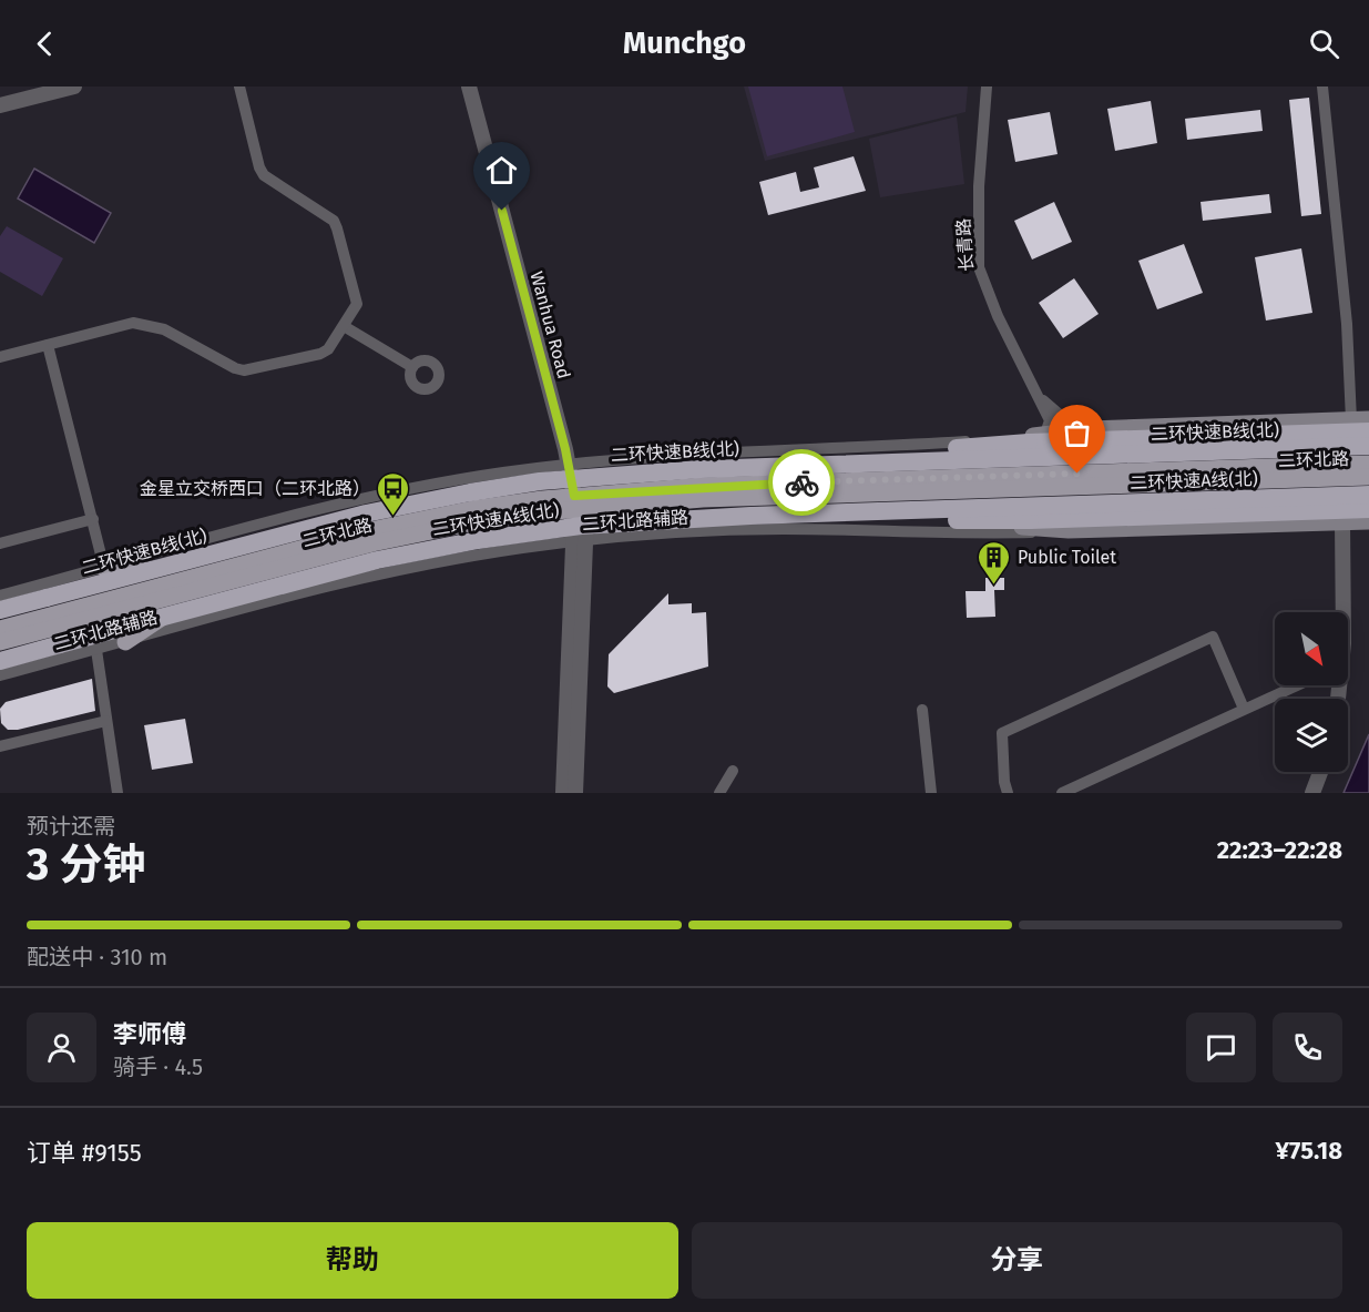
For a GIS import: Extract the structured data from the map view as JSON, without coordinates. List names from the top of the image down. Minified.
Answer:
{"streets":{"highway":["二环快速B线(北)","二环快速A线(北)"],"main road":["二环北路"],"street":["长青路","Wanhua Road","二环北路辅路"]},"crossings":[["Wanhua Road","二环北路"],["Wanhua Road","二环北路辅路"],["二环快速B线(北)","二环北路"],["二环快速B线(北)","二环快速A线(北)"],["二环北路","二环快速A线(北)"]],"places":{"bus stop":["金星立交桥西口（二环北路）"],"building":["Public Toilet"]},"north":"bottom right","page":{"header":"Munchgo","heading":["3 分钟","预计还需","22:23–22:28"],"panel":["李师傅","骑手 · 4.5","订单 #9155","¥75.18"],"bar":"配送中 · 310 m","buttons":["帮助","分享"]}}
